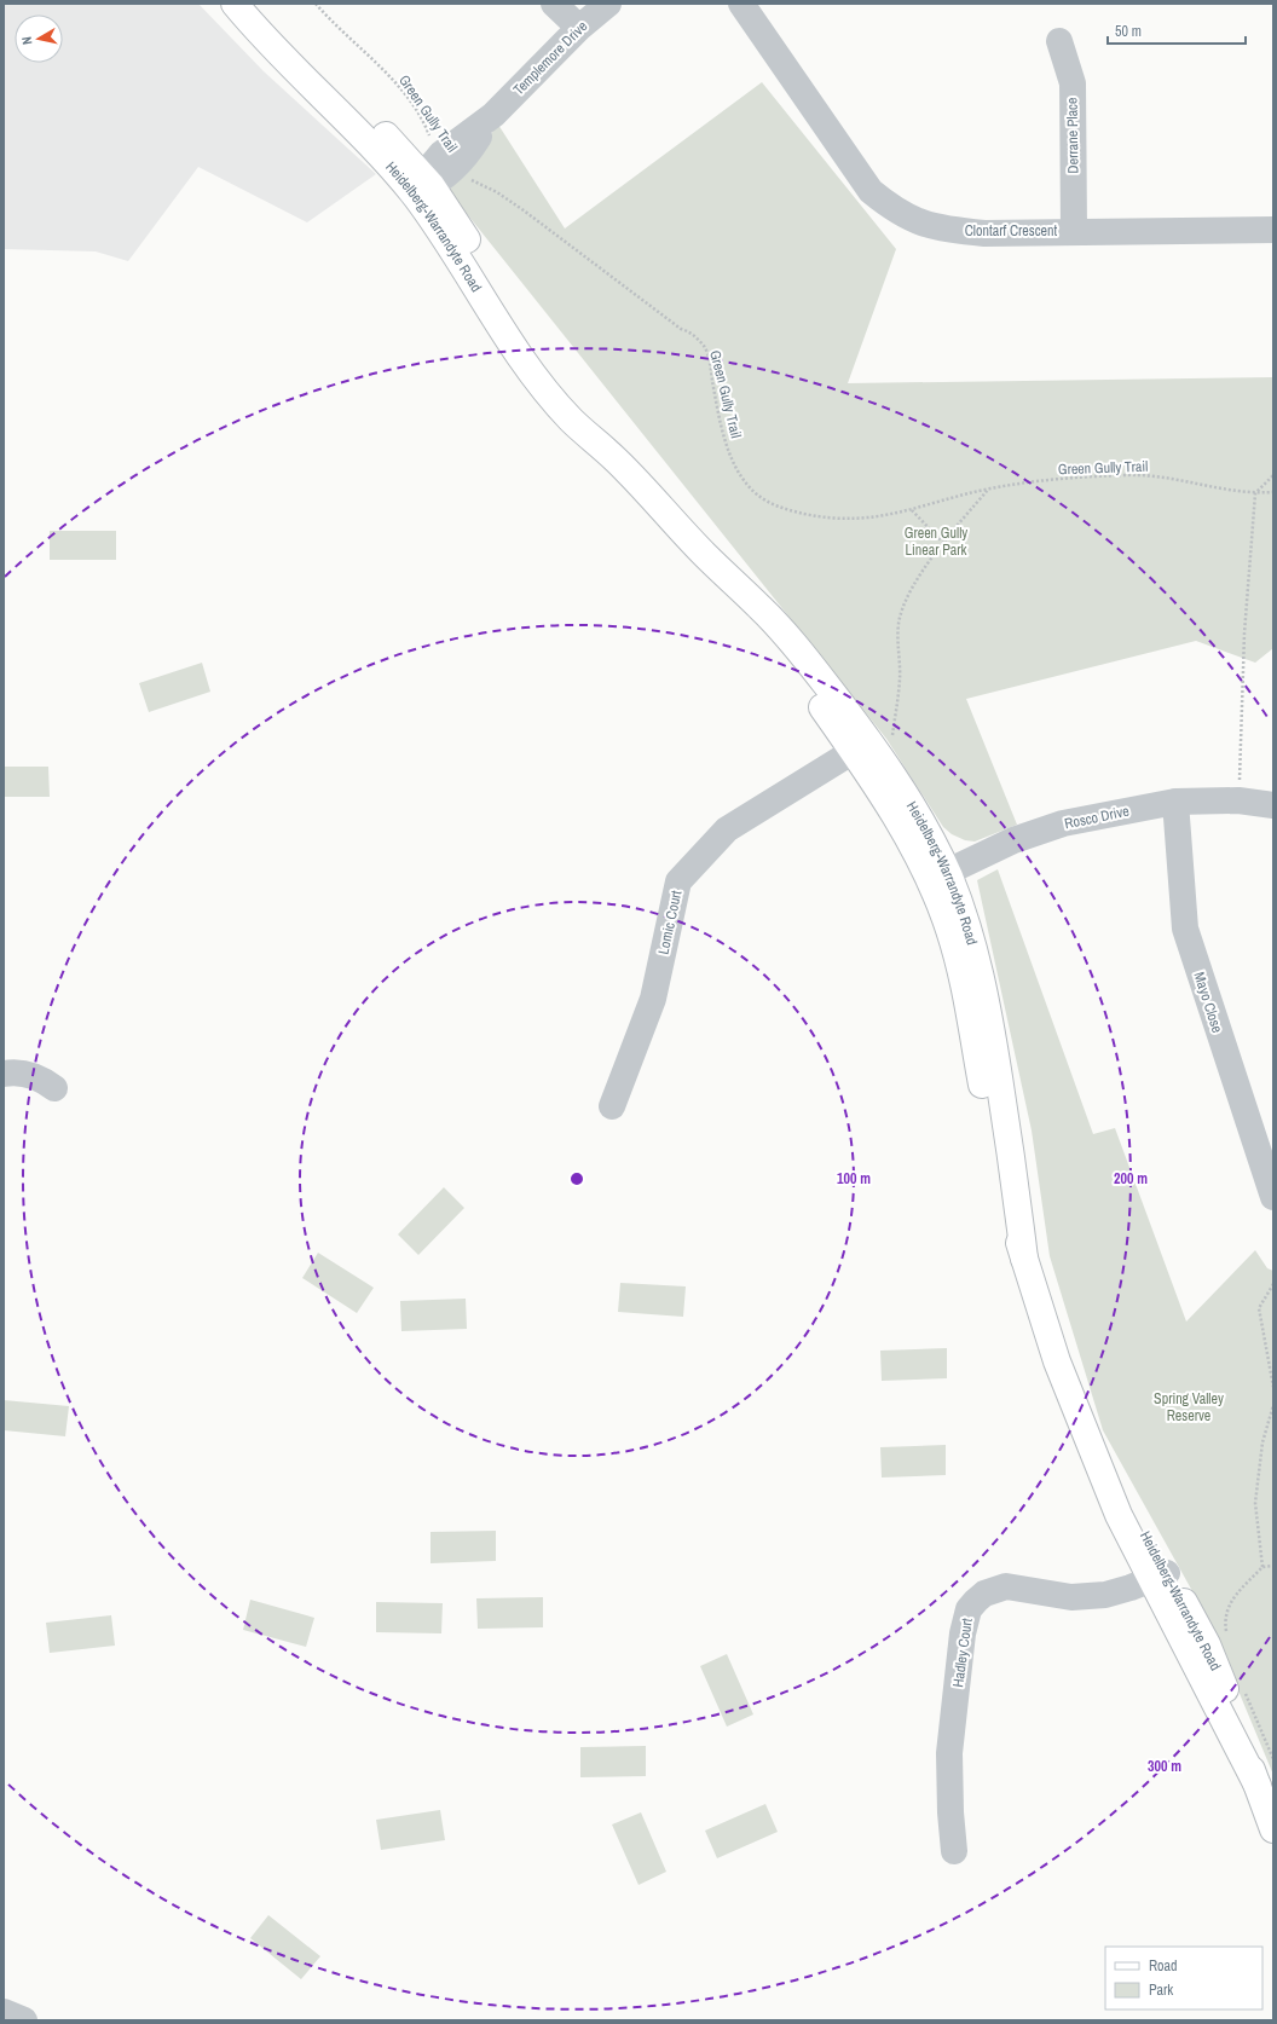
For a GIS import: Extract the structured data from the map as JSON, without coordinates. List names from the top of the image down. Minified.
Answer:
{"streets":{"main road":["Heidelberg-Warrandyte Road"],"street":["Templemore Drive","Derrane Place","Clontarf Crescent","Rosco Drive","Lomic Court","Mayo Close","Hadley Court"],"path":["Green Gully Trail"]},"crossings":[["Templemore Drive","Green Gully Trail"],["Templemore Drive","Heidelberg-Warrandyte Road"],["Derrane Place","Clontarf Crescent"],["Heidelberg-Warrandyte Road","Rosco Drive"],["Heidelberg-Warrandyte Road","Lomic Court"],["Heidelberg-Warrandyte Road","Hadley Court"],["Rosco Drive","Mayo Close"]],"parks":["Green Gully Linear Park","Spring Valley Reserve"],"legend":["Road","Park"],"scale_bar":"50 m","north":"left","rings":["100 m","200 m","300 m"]}
